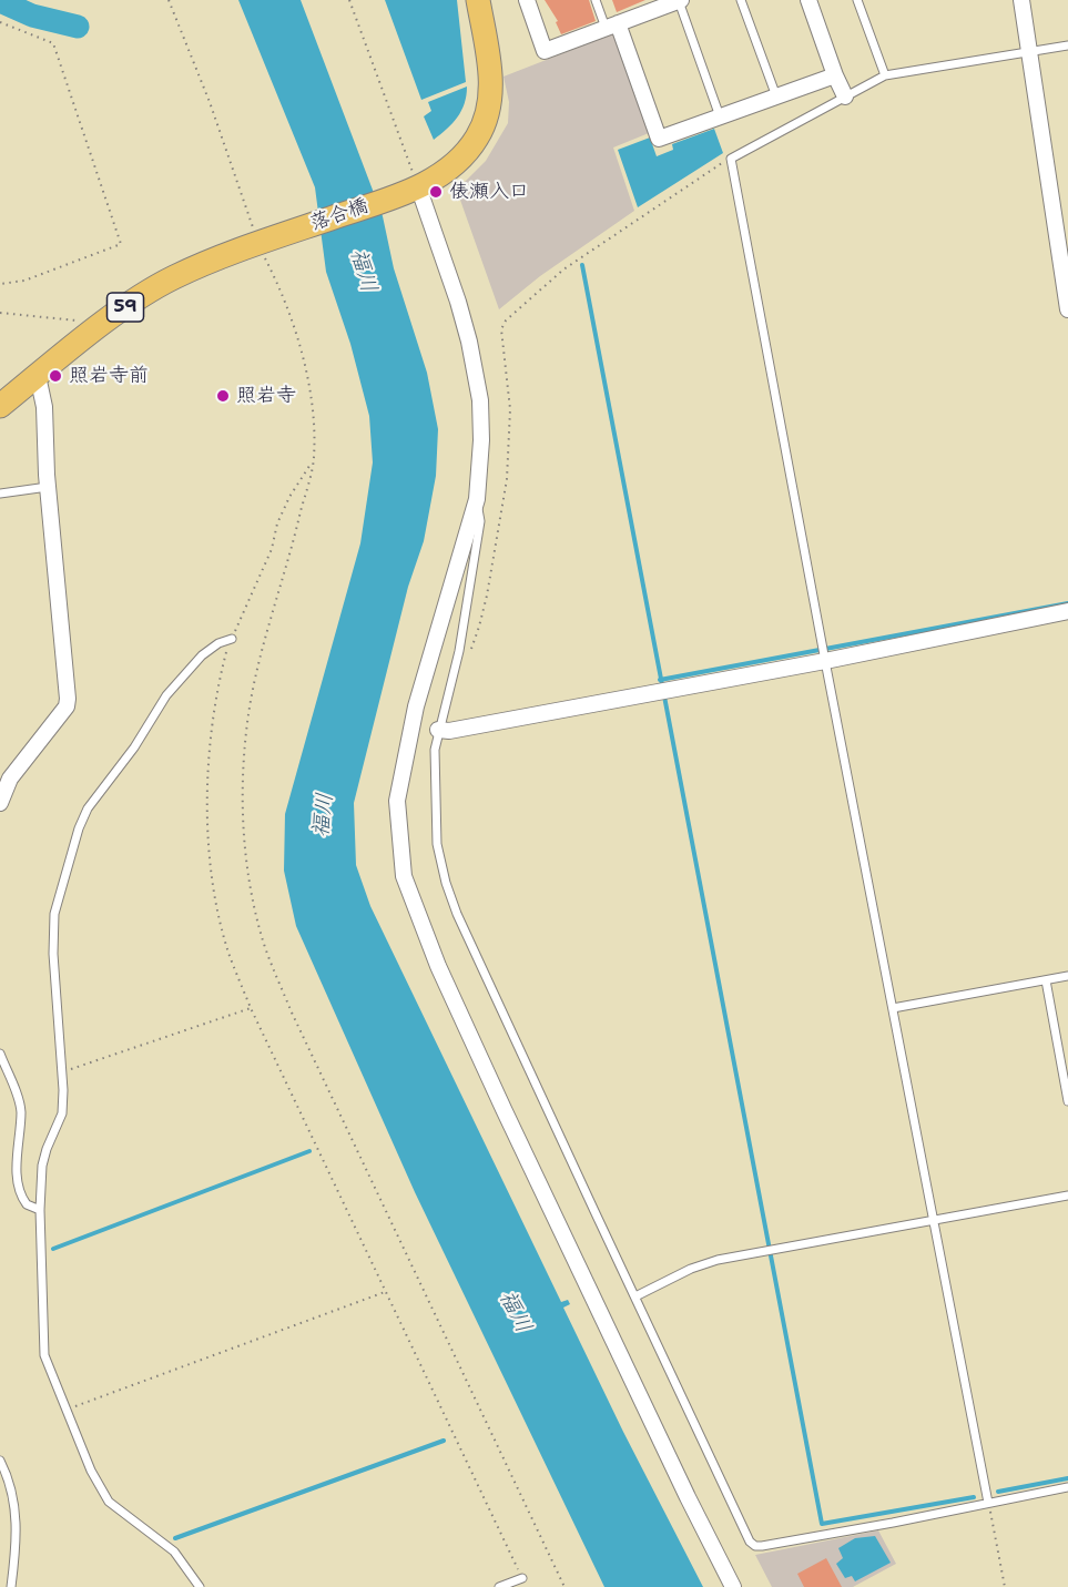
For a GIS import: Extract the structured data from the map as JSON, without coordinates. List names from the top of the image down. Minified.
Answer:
{"streets":{"main road":["落合橋","59"]},"crossings":[["落合橋","59"]],"water":["福川"],"places":["俵瀬入口","照岩寺前","照岩寺"]}
